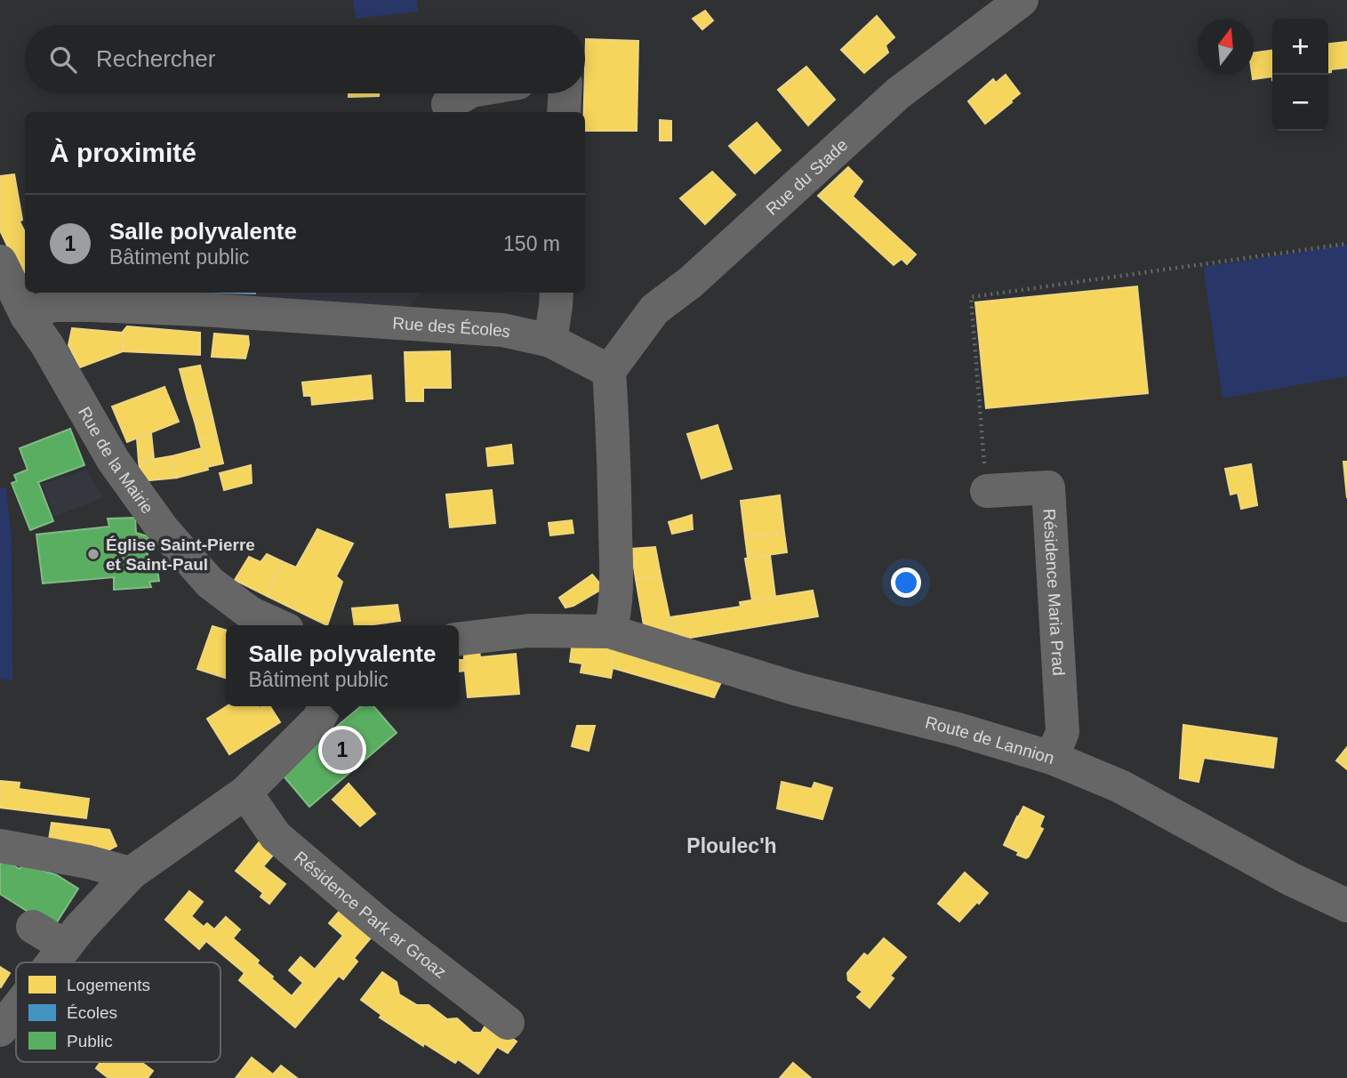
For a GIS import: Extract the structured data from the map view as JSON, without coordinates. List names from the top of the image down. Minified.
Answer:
{"streets":{"street":["Rue du Stade","Rue des Écoles","Rue de la Mairie","Résidence Maria Prad","Route de Lannion","Résidence Park ar Groaz"]},"crossings":[["Rue du Stade","Rue des Écoles"],["Rue des Écoles","Rue de la Mairie"],["Résidence Maria Prad","Route de Lannion"]],"districts":["Ploulec'h"],"places":["Église Saint-Pierre et Saint-Paul"],"legend":["Logements","Écoles","Public"],"north":"top","page":{"map_buttons":["+","−"],"search":"Rechercher","heading":"À proximité","list":[{"mark":"1","name":"Salle polyvalente","note":"Bâtiment public","value":"150 m"}],"popup":["Salle polyvalente","Bâtiment public"],"pins":"1"}}
